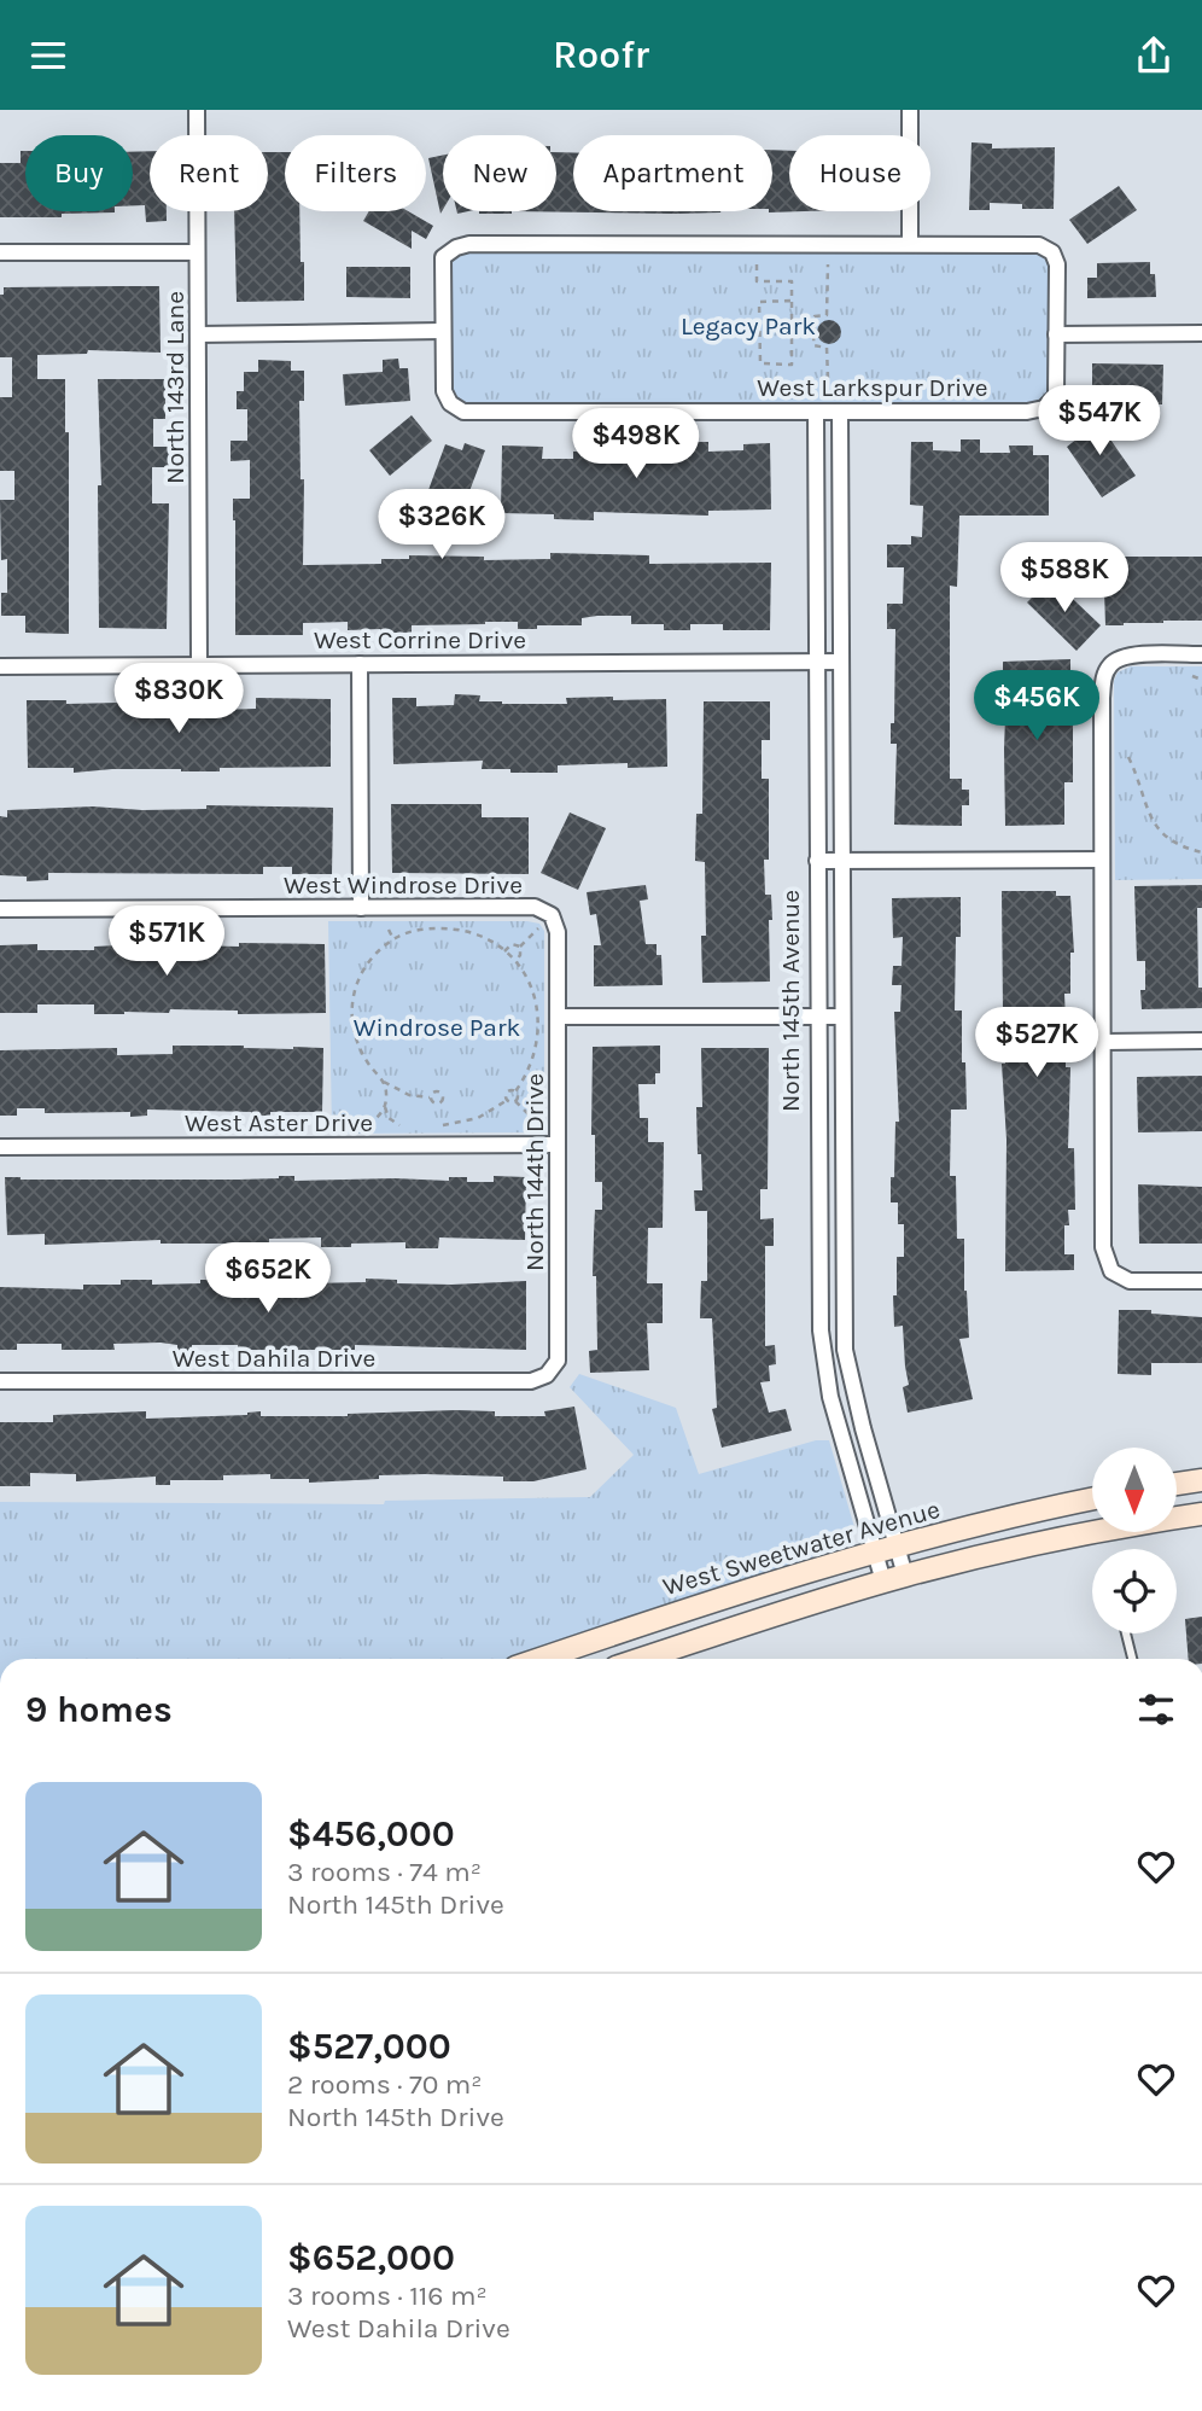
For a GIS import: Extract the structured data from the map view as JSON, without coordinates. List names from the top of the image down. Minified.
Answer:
{"streets":{"street":["North 143rd Lane","West Larkspur Drive","West Corrine Drive","West Windrose Drive","North 145th Avenue","West Aster Drive","North 144th Drive","West Dahila Drive","West Sweetwater Avenue"]},"crossings":[["North 143rd Lane","West Corrine Drive"],["West Larkspur Drive","North 145th Avenue"],["West Corrine Drive","North 145th Avenue"],["West Windrose Drive","North 144th Drive"],["North 145th Avenue","West Sweetwater Avenue"],["West Aster Drive","North 144th Drive"],["North 144th Drive","West Dahila Drive"]],"parks":["Legacy Park","Windrose Park"],"north":"bottom","page":{"header":"Roofr","chip":["Buy","Rent","Filters","New","Apartment","House"],"price":["$547K","$498K","$326K","$588K","$830K","$456K","$571K","$527K","$652K"],"heading":"9 homes","list":[{"name":"$456,000","note":"3 rooms · 74 m² · North 145th Drive"},{"name":"$527,000","note":"2 rooms · 70 m² · North 145th Drive"},{"name":"$652,000","note":"3 rooms · 116 m² · West Dahila Drive"}]}}
